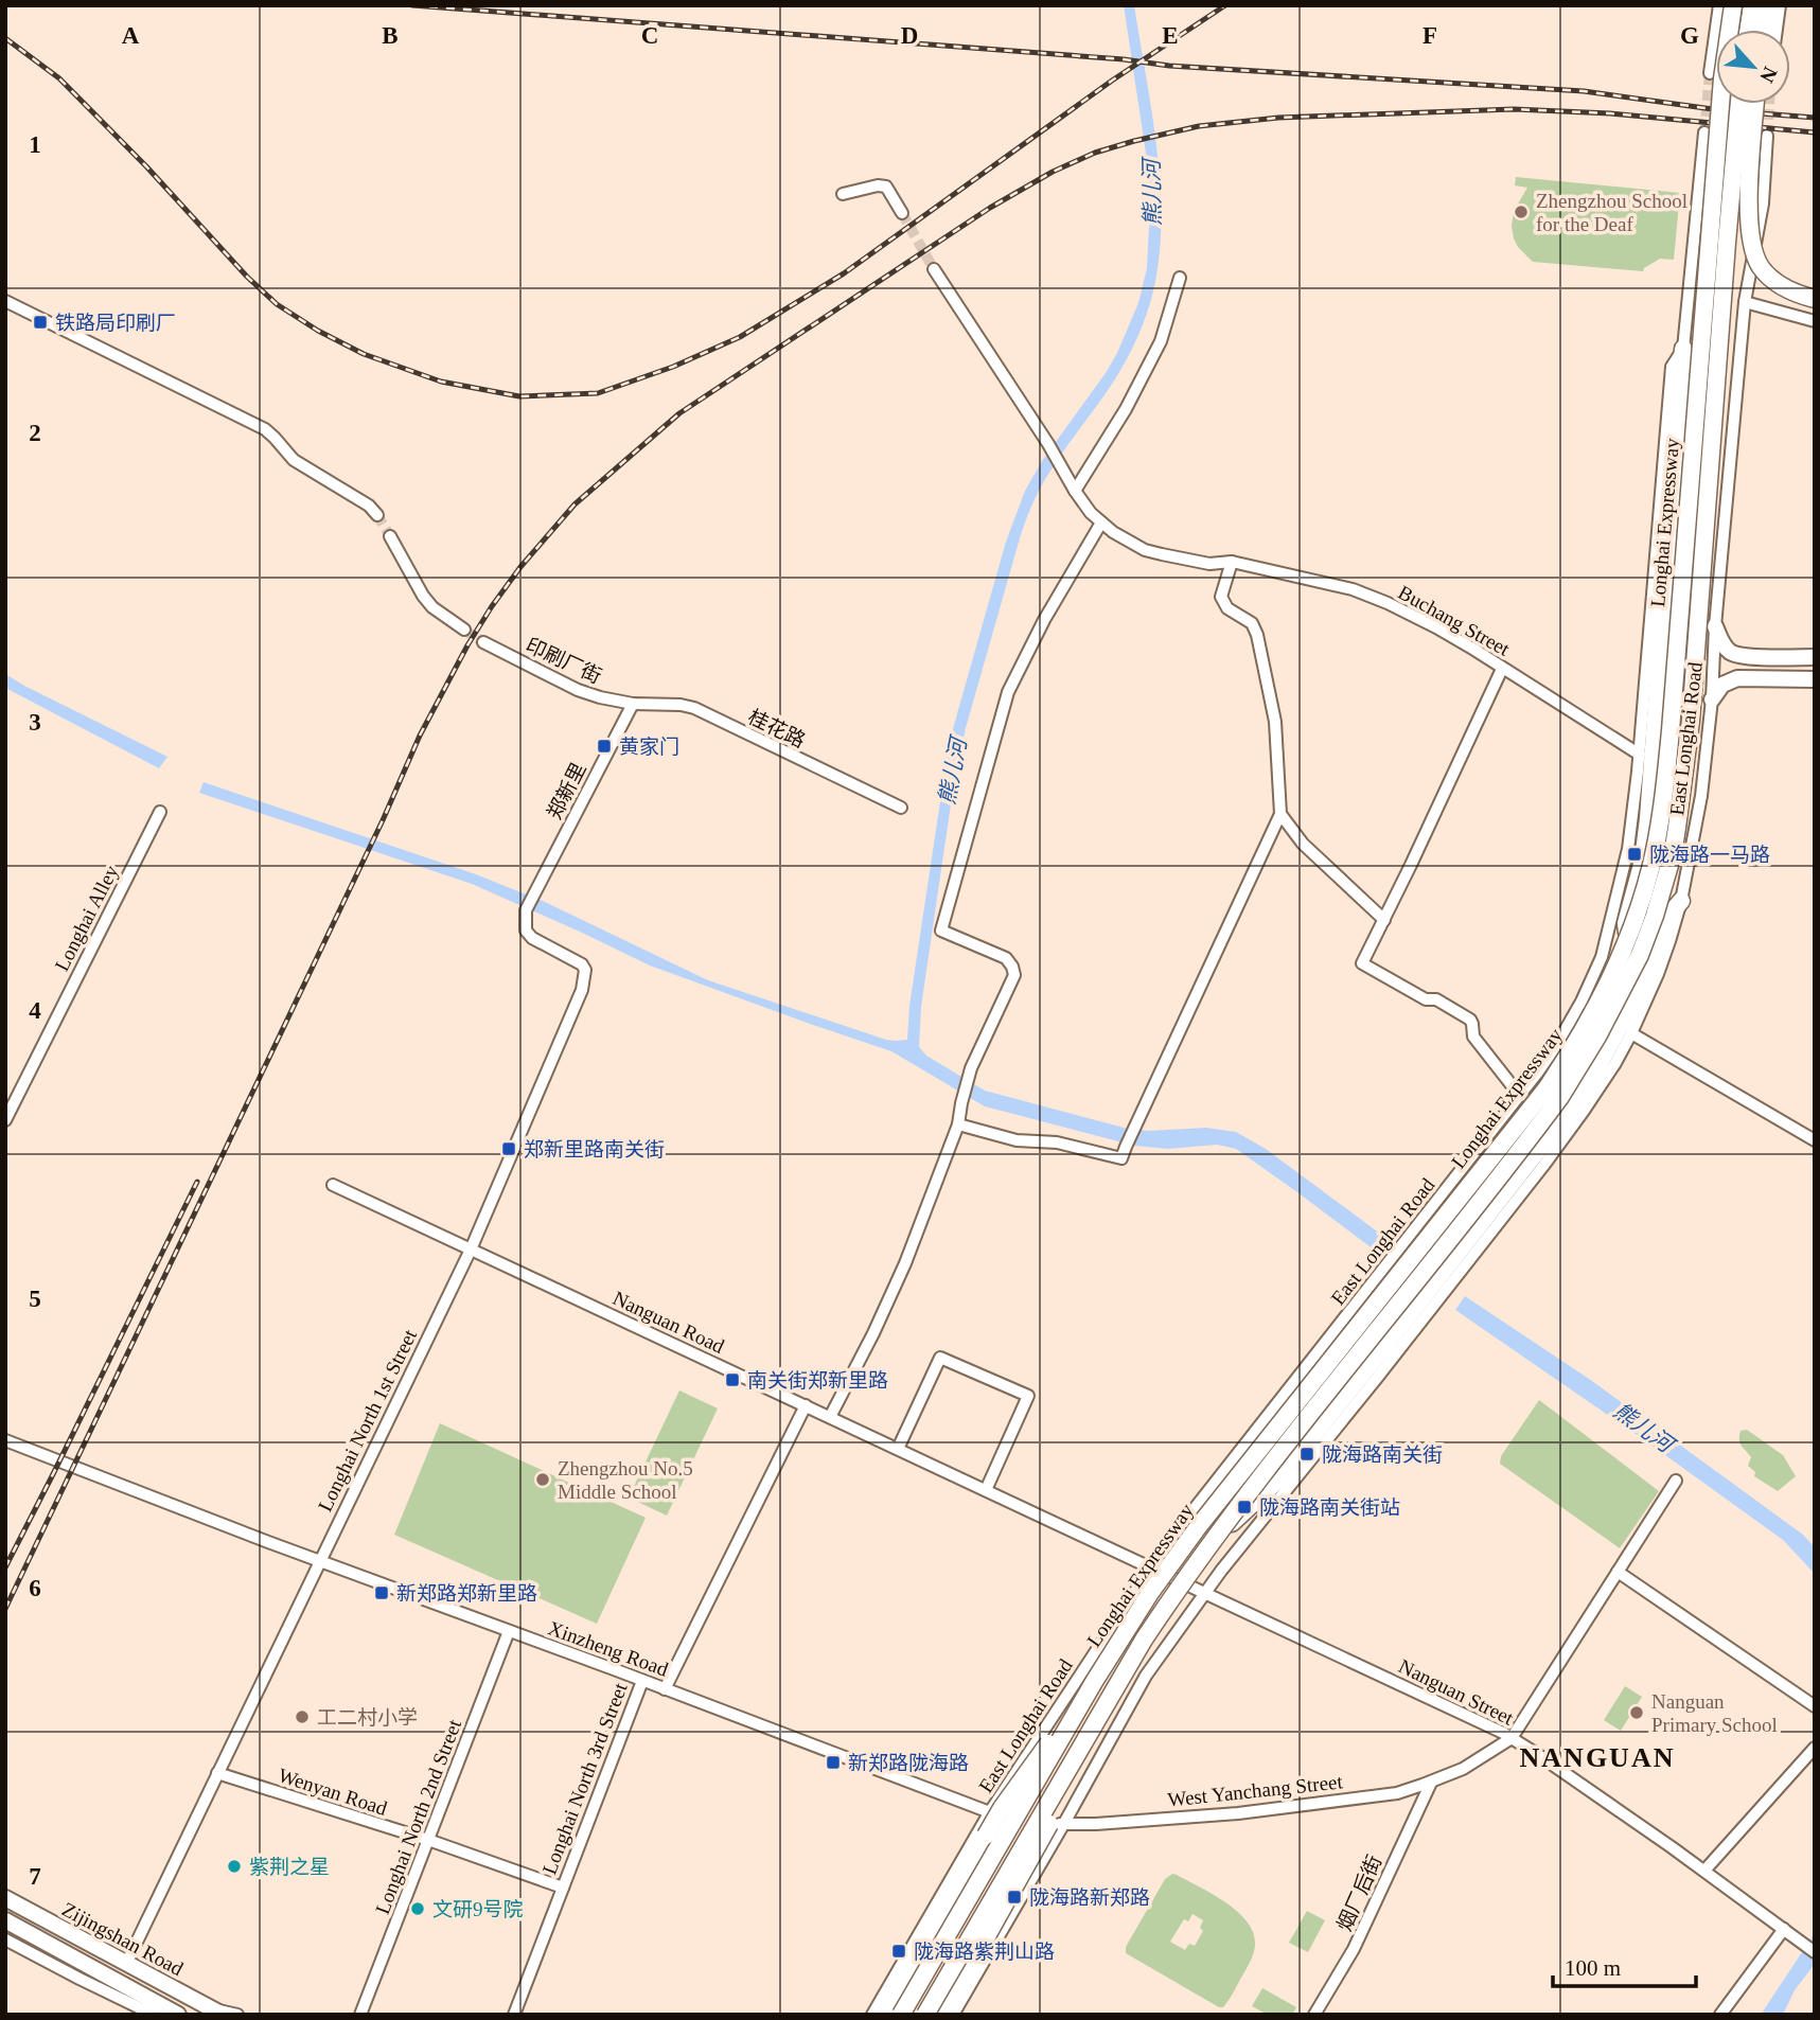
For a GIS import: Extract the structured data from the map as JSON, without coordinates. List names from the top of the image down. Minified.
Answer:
{"streets":{"highway":["Longhai Expressway"],"main road":["Zijingshan Road"],"street":["Buchang Street","印刷厂街","桂花路","East Longhai Road","郑新里","Longhai Alley","Nanguan Road","Longhai North 1st Street","Xinzheng Road","Nanguan Street","Longhai North 3rd Street","West Yanchang Street","Wenyan Road","Longhai North 2nd Street","烟厂后街"]},"crossings":[["Buchang Street","East Longhai Road"],["印刷厂街","桂花路"],["印刷厂街","郑新里"],["桂花路","郑新里"],["East Longhai Road","Nanguan Road"],["East Longhai Road","Xinzheng Road"],["East Longhai Road","Nanguan Street"],["East Longhai Road","West Yanchang Street"],["郑新里","Longhai North 1st Street"],["Nanguan Road","Longhai North 1st Street"],["Nanguan Road","Nanguan Street"],["Longhai North 1st Street","Xinzheng Road"],["Longhai North 1st Street","Wenyan Road"],["Longhai North 1st Street","Zijingshan Road"],["Xinzheng Road","Longhai North 3rd Street"],["Xinzheng Road","West Yanchang Street"],["Xinzheng Road","Longhai North 2nd Street"],["Nanguan Street","West Yanchang Street"],["Longhai North 3rd Street","Wenyan Road"],["West Yanchang Street","烟厂后街"],["Wenyan Road","Longhai North 2nd Street"]],"districts":["NANGUAN"],"water":["熊儿河"],"places":{"other":["Zhengzhou School for the Deaf","Zhengzhou No.5 Middle School","Nanguan Primary School","工二村小学","紫荆之星","文研9号院"],"transit":["铁路局印刷厂","黄家门","陇海路一马路","郑新里路南关街","南关街郑新里路","陇海路南关街","陇海路南关街站","新郑路郑新里路","新郑路陇海路","陇海路新郑路","陇海路紫荆山路"]},"scale_bar":"100 m","north":"bottom right","grid":{"columns":["A","B","C","D","E","F","G"],"rows":["1","2","3","4","5","6","7"]}}
